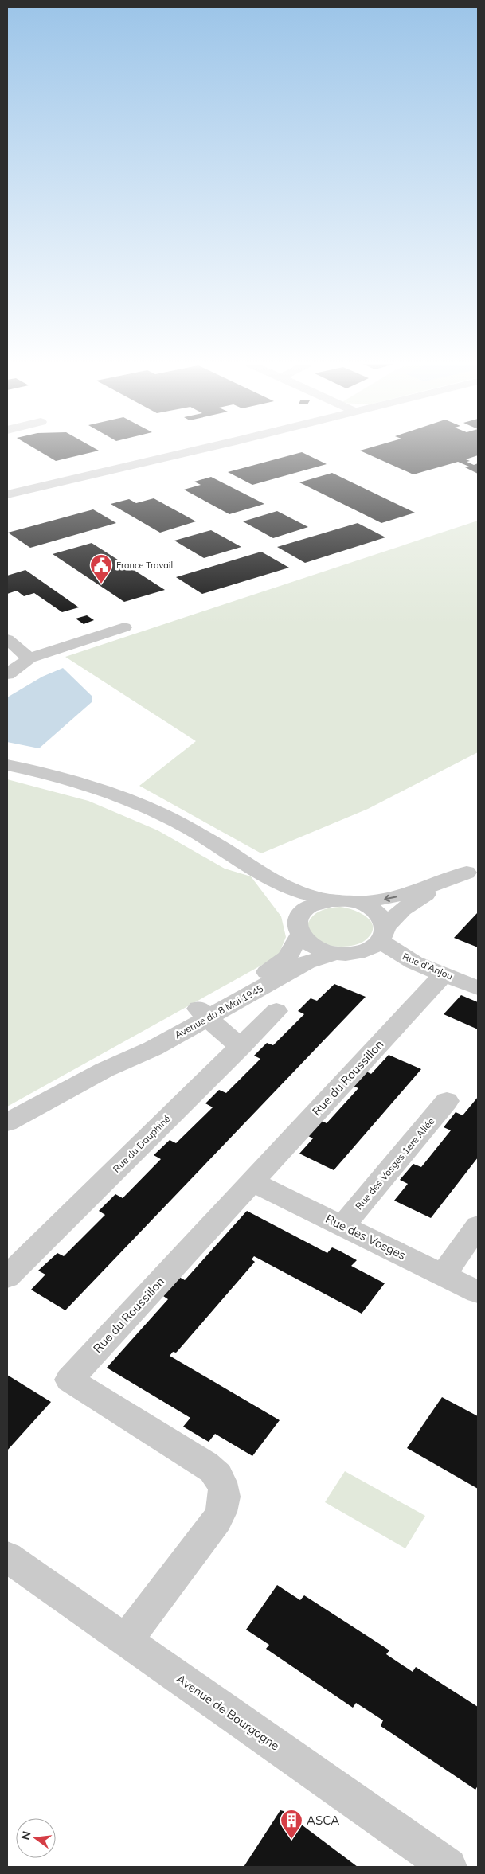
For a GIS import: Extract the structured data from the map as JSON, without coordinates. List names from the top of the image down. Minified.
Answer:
{"streets":{"street":["Rue d'Anjou","Avenue du 8 Mai 1945","Rue du Roussillon","Rue du Dauphiné","Rue des Vosges 1ere Allée","Rue des Vosges","Avenue de Bourgogne"]},"crossings":[["Rue d'Anjou","Avenue du 8 Mai 1945"],["Rue d'Anjou","Rue du Roussillon"],["Rue du Roussillon","Rue des Vosges"],["Rue du Roussillon","Avenue de Bourgogne"],["Rue des Vosges 1ere Allée","Rue des Vosges"]],"places":{"public building":["France Travail"],"building":["ASCA"]},"north":"left"}
